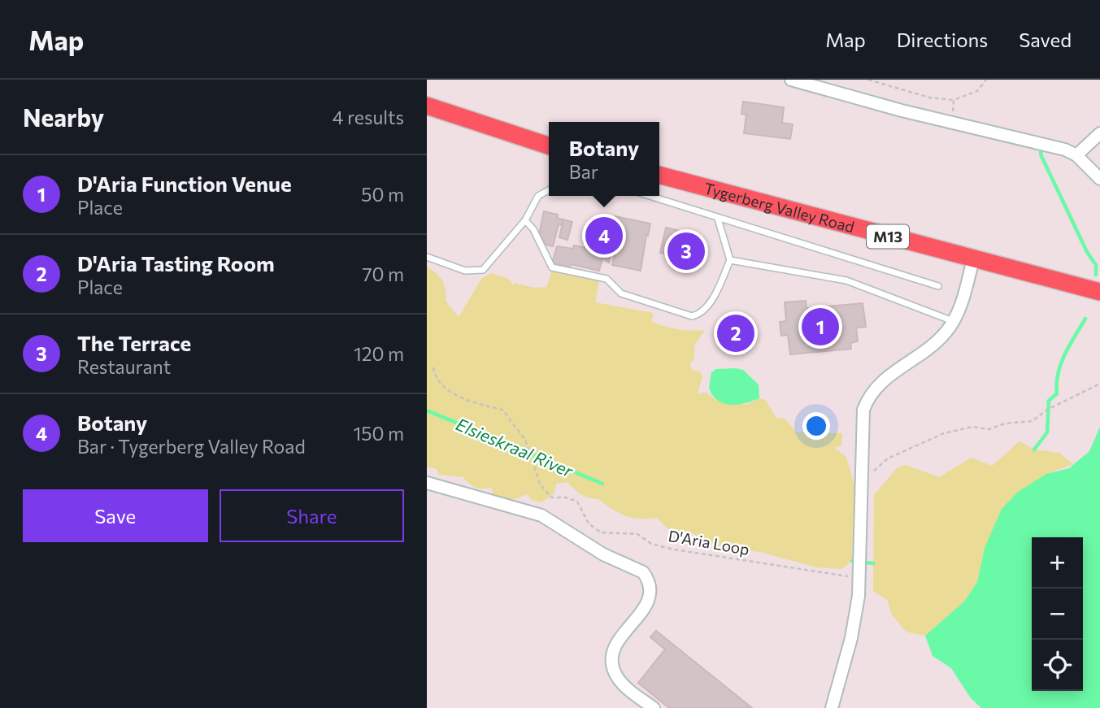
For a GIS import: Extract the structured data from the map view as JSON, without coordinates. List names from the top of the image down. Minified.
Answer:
{"streets":{"main road":["Tygerberg Valley Road","M13"],"path":["D'Aria Loop"]},"water":["Elsieskraal River"],"page":{"header":"Map","nav":["Map","Directions","Saved"],"heading":["Nearby","4 results"],"popup":["Botany","Bar"],"list":[{"mark":"1","name":"D'Aria Function Venue","note":"Place","value":"50 m"},{"mark":"2","name":"D'Aria Tasting Room","note":"Place","value":"70 m"},{"mark":"3","name":"The Terrace","note":"Restaurant","value":"120 m"},{"mark":"4","name":"Botany","note":"Bar · Tygerberg Valley Road","value":"150 m"}],"pins":["4","3","1","2"],"buttons":["Save","Share"],"map_buttons":["+","−"]}}
